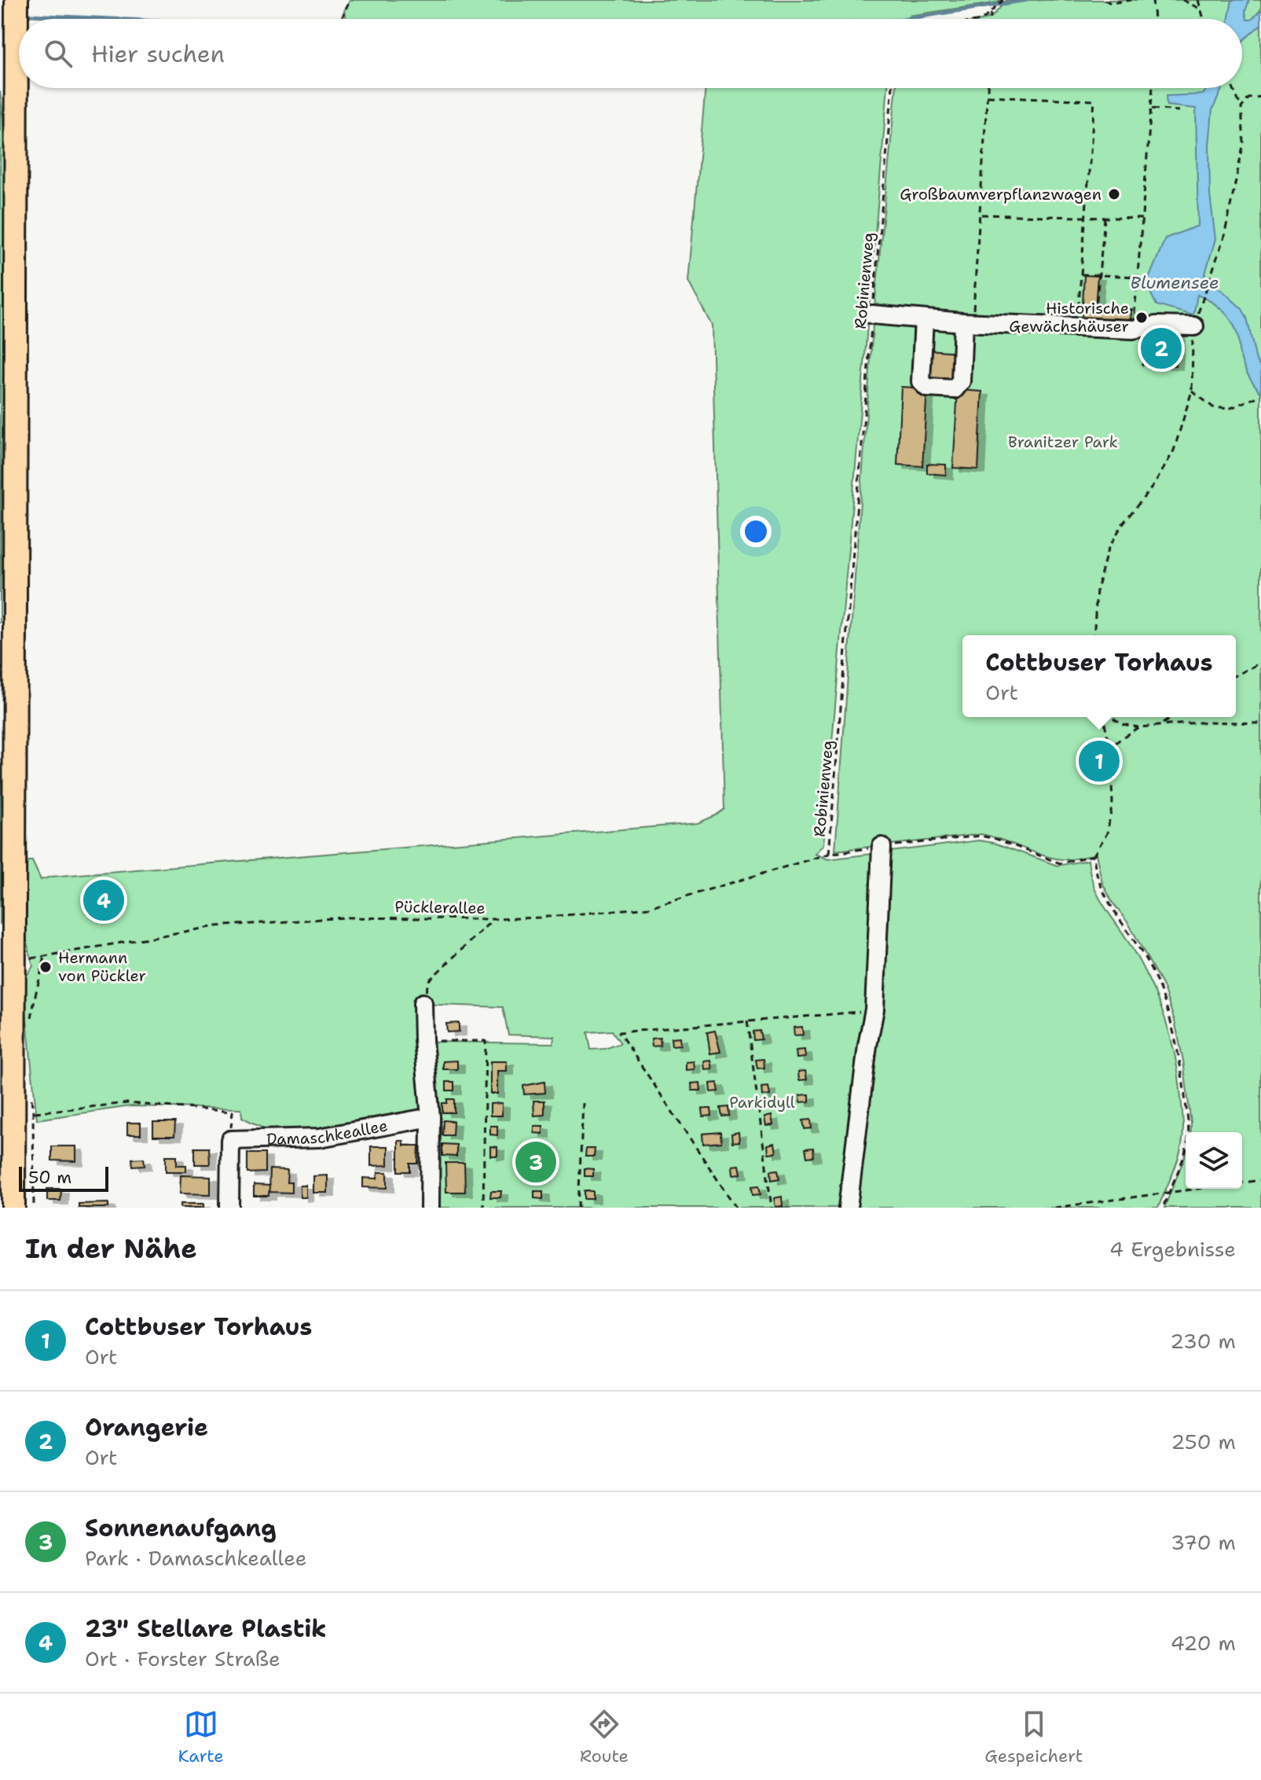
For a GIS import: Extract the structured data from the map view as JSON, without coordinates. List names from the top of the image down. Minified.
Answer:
{"streets":{"street":["Damaschkeallee"],"path":["Robinienweg","Pücklerallee"]},"crossings":[["Robinienweg","Pücklerallee"]],"water":["Blumensee"],"parks":["Branitzer Park","Parkidyll"],"places":["Großbaumverpflanzwagen","Historische Gewächshäuser","Hermann von Pückler"],"scale_bar":"50 m","page":{"search":"Hier suchen","pins":["2","1","4","3"],"popup":["Cottbuser Torhaus","Ort"],"scale":"50 m","heading":["In der Nähe","4 Ergebnisse"],"list":[{"mark":"1","name":"Cottbuser Torhaus","note":"Ort","value":"230 m"},{"mark":"2","name":"Orangerie","note":"Ort","value":"250 m"},{"mark":"3","name":"Sonnenaufgang","note":"Park · Damaschkeallee","value":"370 m"},{"mark":"4","name":"23\" Stellare Plastik","note":"Ort · Forster Straße","value":"420 m"}],"nav":["Karte","Route","Gespeichert"]}}
